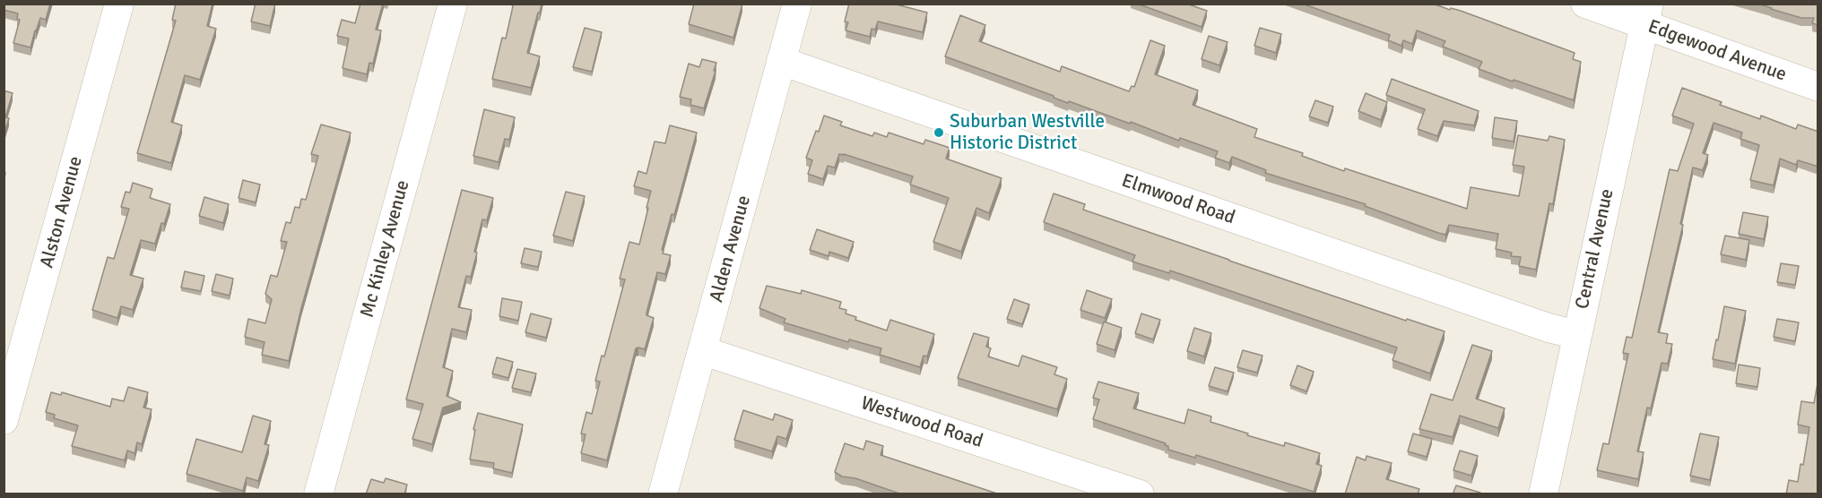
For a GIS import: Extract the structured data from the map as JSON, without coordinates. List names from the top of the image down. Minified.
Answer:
{"streets":{"street":["Edgewood Avenue","Elmwood Road","Alston Avenue","Mc Kinley Avenue","Alden Avenue","Central Avenue","Westwood Road"]},"crossings":[["Edgewood Avenue","Central Avenue"],["Elmwood Road","Alden Avenue"],["Elmwood Road","Central Avenue"],["Alden Avenue","Westwood Road"]],"places":["Suburban Westville Historic District"]}
